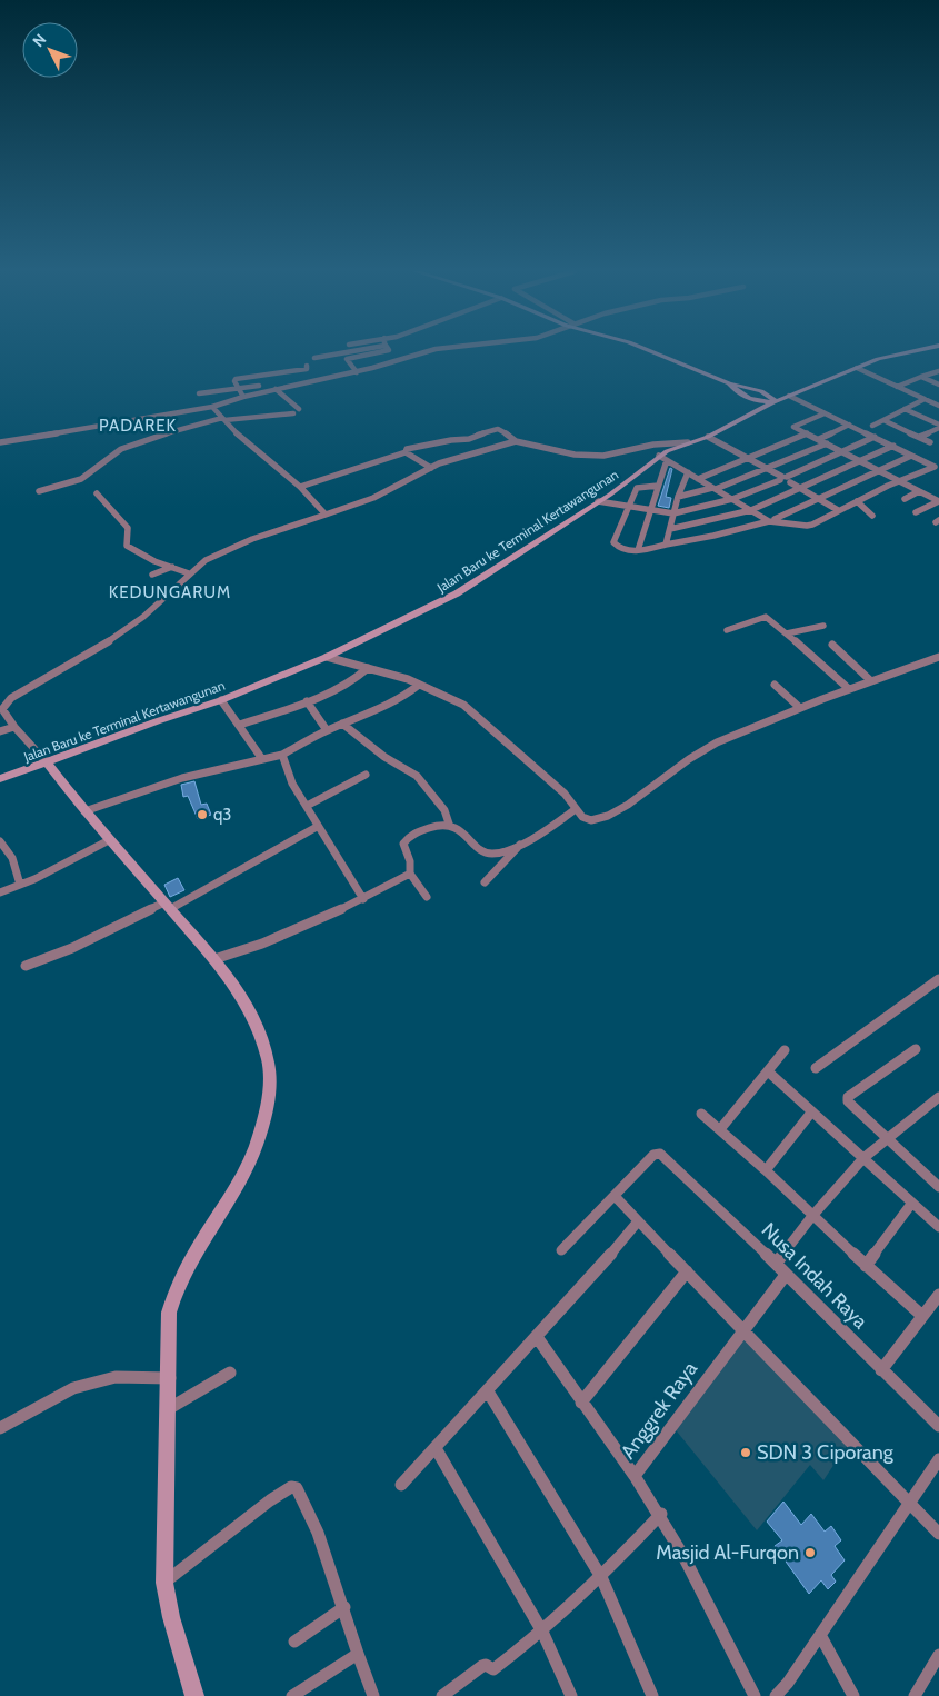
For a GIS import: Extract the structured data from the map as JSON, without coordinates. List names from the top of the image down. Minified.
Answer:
{"streets":{"main road":["Jalan Baru ke Terminal Kertawangunan"],"street":["Nusa Indah Raya","Anggrek Raya"]},"crossings":[["Nusa Indah Raya","Anggrek Raya"]],"districts":["PADAREK","KEDUNGARUM"],"places":["q3","SDN 3 Ciporang","Masjid Al-Furqon"],"north":"top left"}
